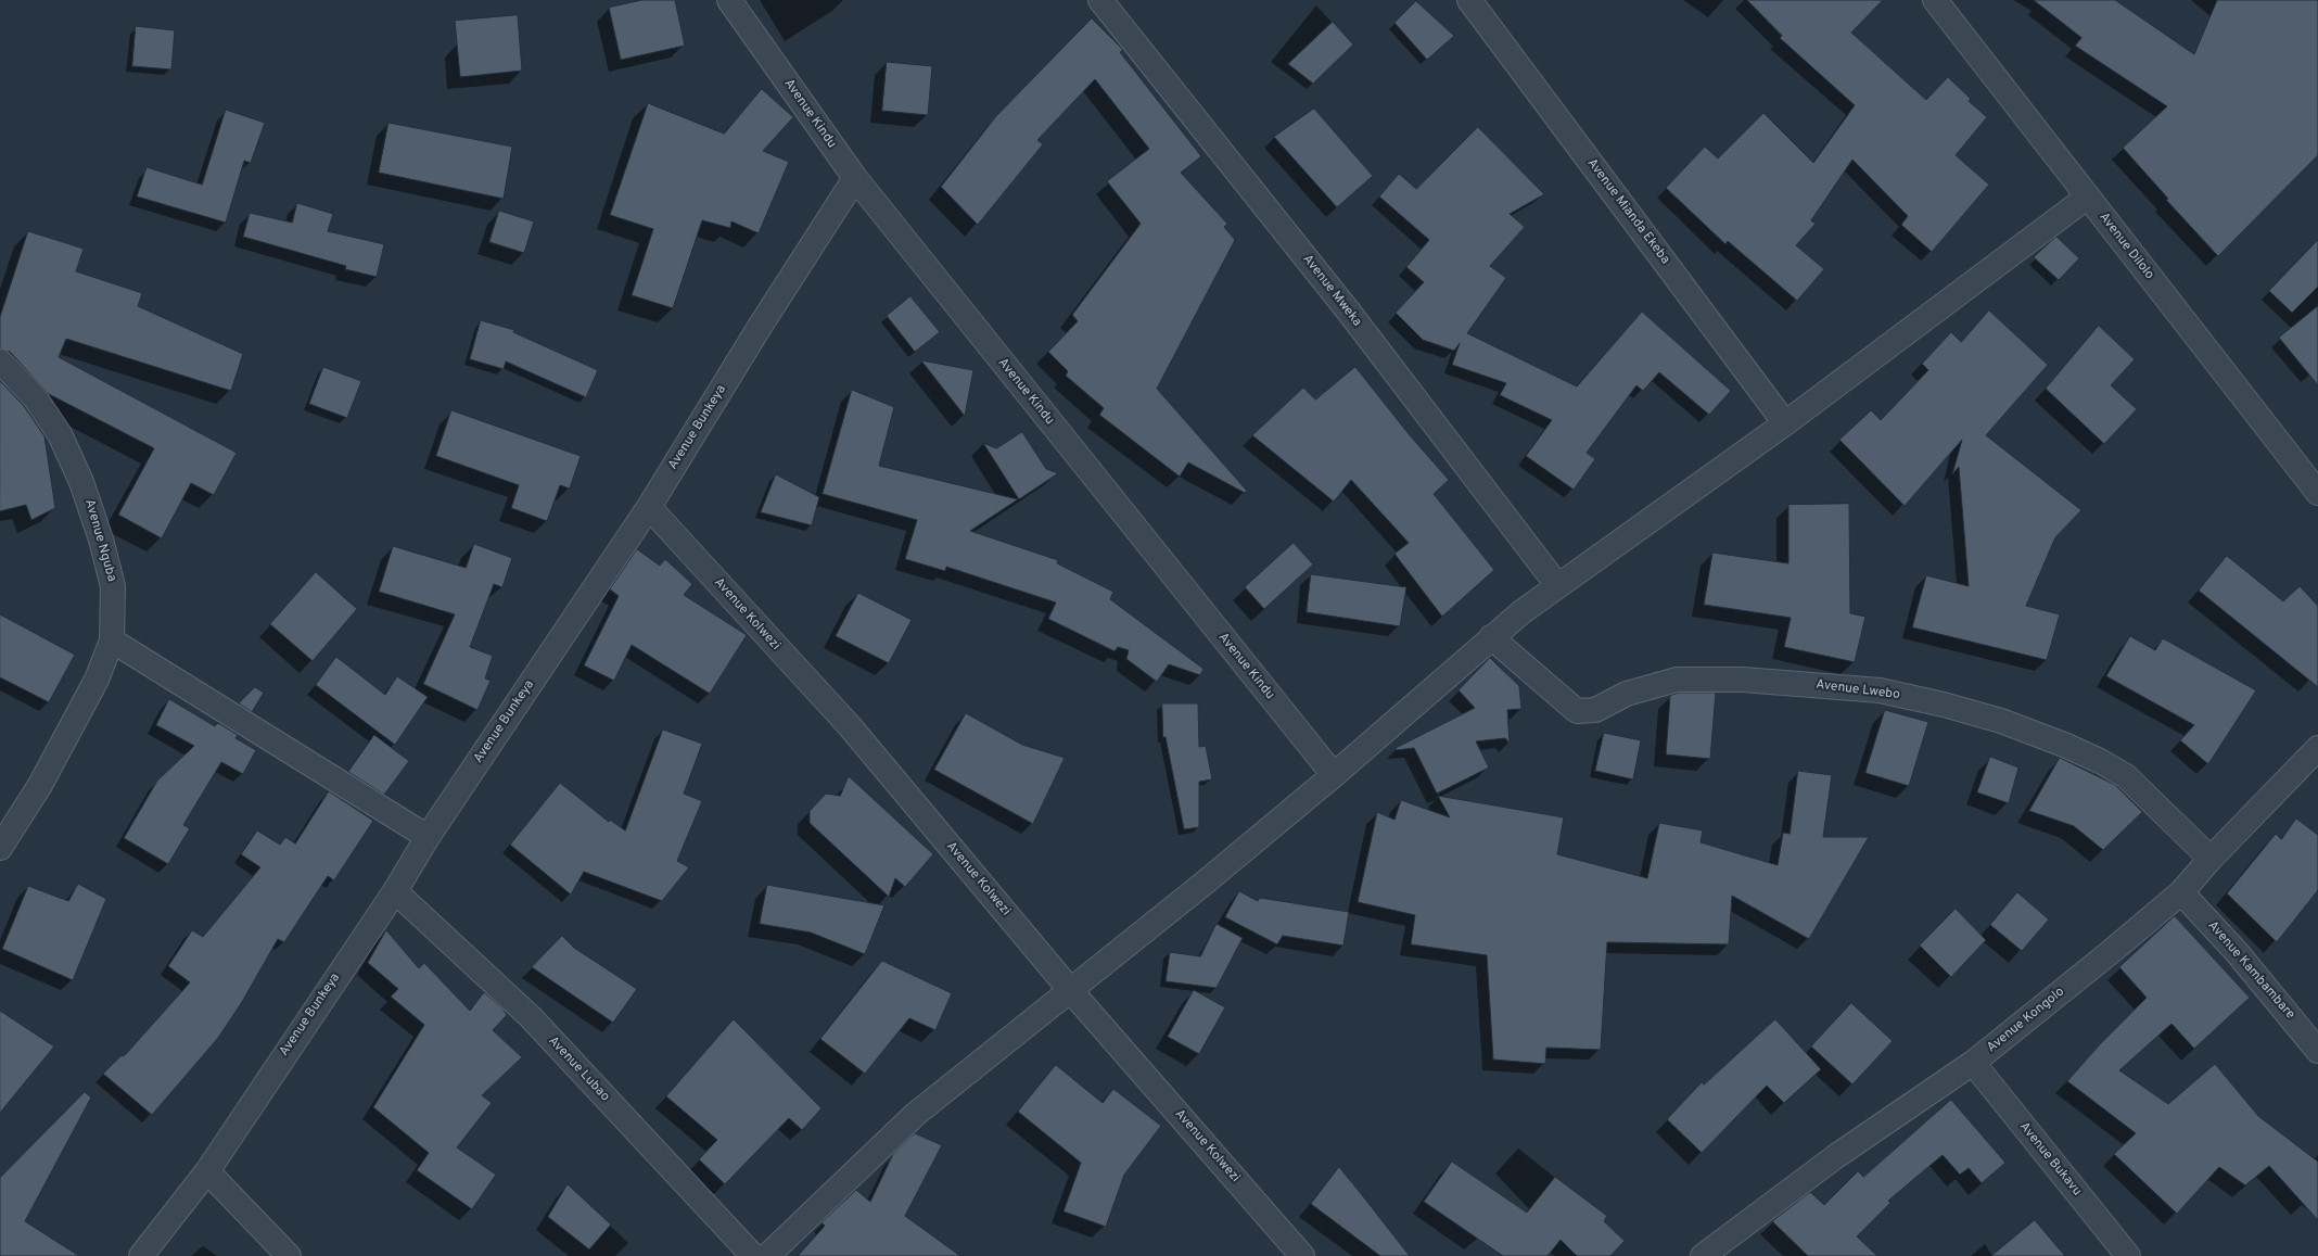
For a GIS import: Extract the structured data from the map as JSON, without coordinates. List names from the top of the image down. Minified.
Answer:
{"streets":{"street":["Avenue Kindu","Avenue Mianda Ekeba","Avenue Dilolo","Avenue Mweka","Avenue Bunkeya","Avenue Nguba","Avenue Kolwezi","Avenue Lwebo","Avenue Kambambare","Avenue Kongolo","Avenue Lubao","Avenue Bukavu"]},"crossings":[["Avenue Kindu","Avenue Bunkeya"],["Avenue Bunkeya","Avenue Kolwezi"],["Avenue Bunkeya","Avenue Lubao"],["Avenue Lwebo","Avenue Kongolo"],["Avenue Kambambare","Avenue Kongolo"],["Avenue Kongolo","Avenue Bukavu"]]}
